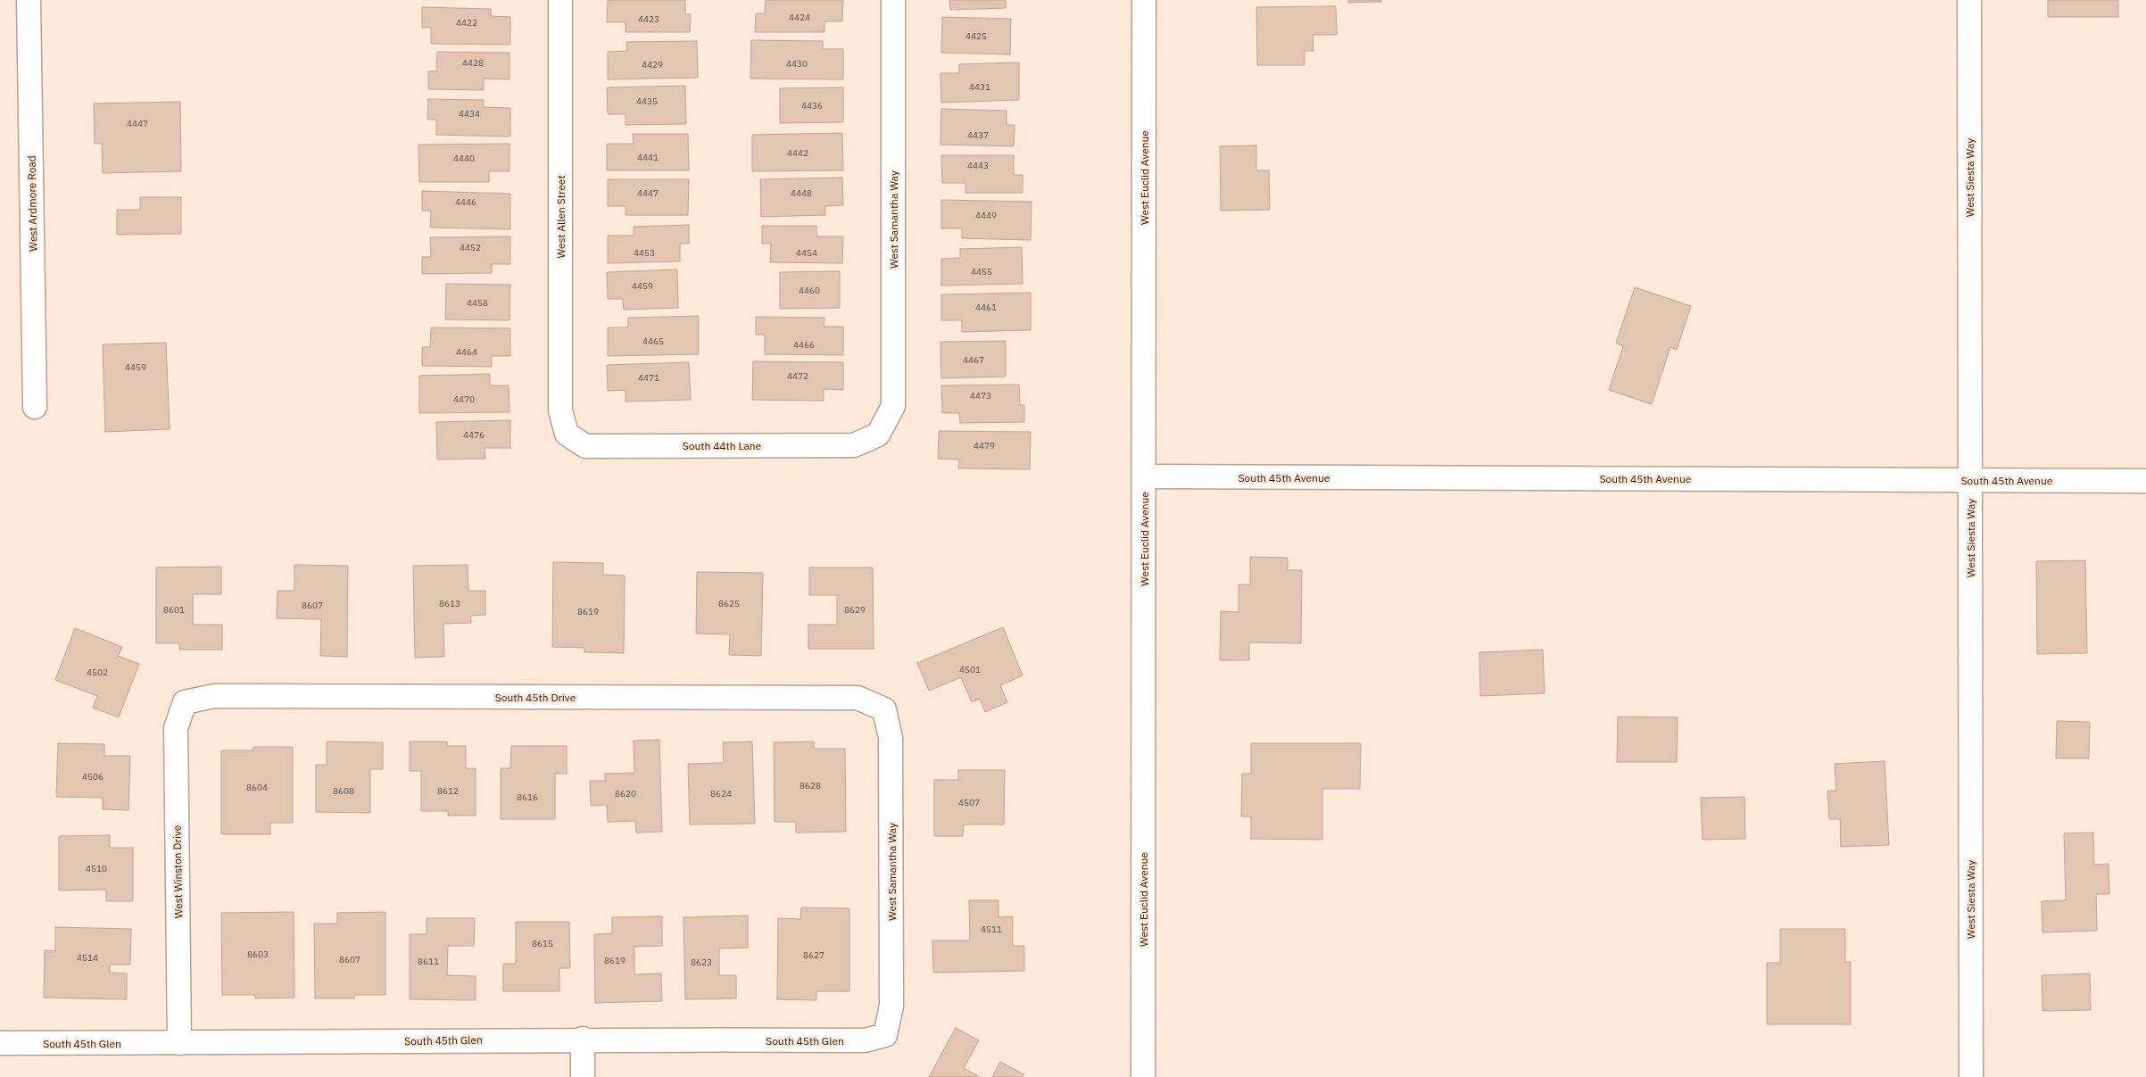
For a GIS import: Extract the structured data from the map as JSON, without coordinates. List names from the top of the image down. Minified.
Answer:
{"streets":{"street":["West Euclid Avenue","West Siesta Way","West Ardmore Road","West Allen Street","West Samantha Way","South 44th Lane","South 45th Avenue","South 45th Drive","West Winston Drive","South 45th Glen"]},"crossings":[["West Euclid Avenue","South 45th Avenue"],["West Siesta Way","South 45th Avenue"],["West Allen Street","South 44th Lane"],["West Samantha Way","South 44th Lane"],["West Samantha Way","South 45th Drive"],["West Samantha Way","South 45th Glen"],["South 45th Drive","West Winston Drive"],["West Winston Drive","South 45th Glen"]],"house_numbers":["4424","4423","4422","4425","4428","4430","4429","4431","4435","4436","4434","4447","4437","4442","4441","4440","4443","4447","4448","4446","4449","4452","4453","4454","4455","4459","4460","4458","4461","4465","4466","4464","4467","4459","4472","4471","4473","4470","4476","4479","8613","8625","8607","8601","8629","8619","4501","4502","4506","8628","8604","8608","8612","8620","8624","8616","4507","4510","4511","8615","8603","8627","4514","8607","8619","8611","8623"]}
